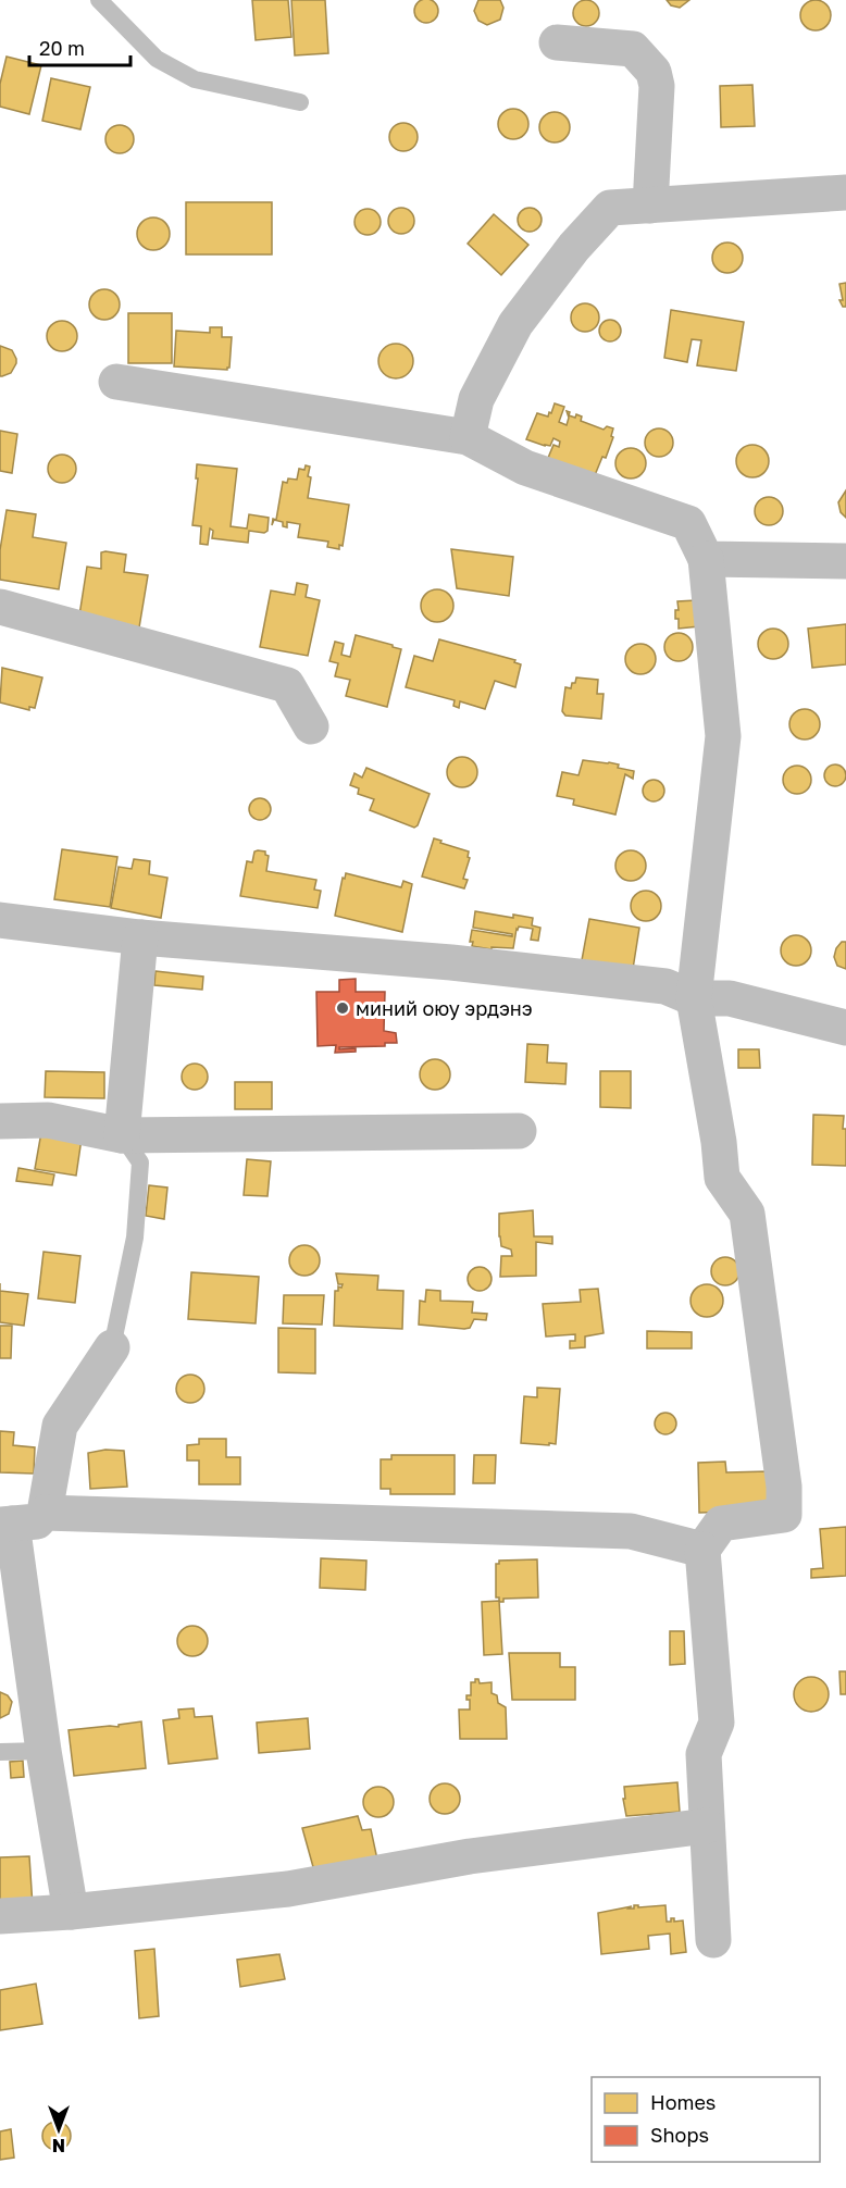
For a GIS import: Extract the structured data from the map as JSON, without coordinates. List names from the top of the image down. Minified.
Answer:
{"places":["миний оюу эрдэнэ"],"legend":["Homes","Shops"],"scale_bar":"20 m","north":"bottom"}
